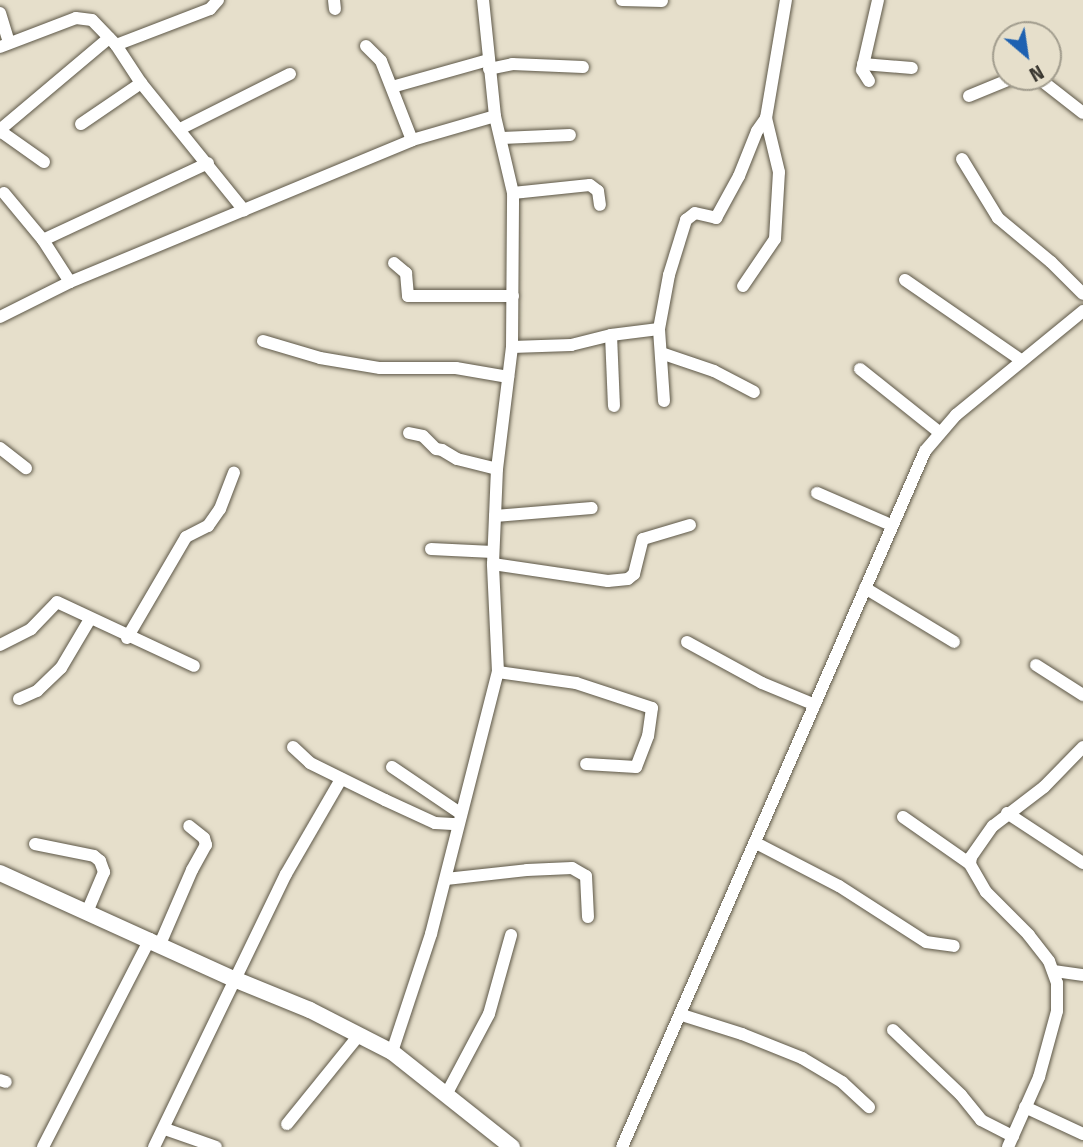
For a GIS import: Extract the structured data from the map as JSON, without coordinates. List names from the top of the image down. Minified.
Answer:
{"north":"bottom right"}
